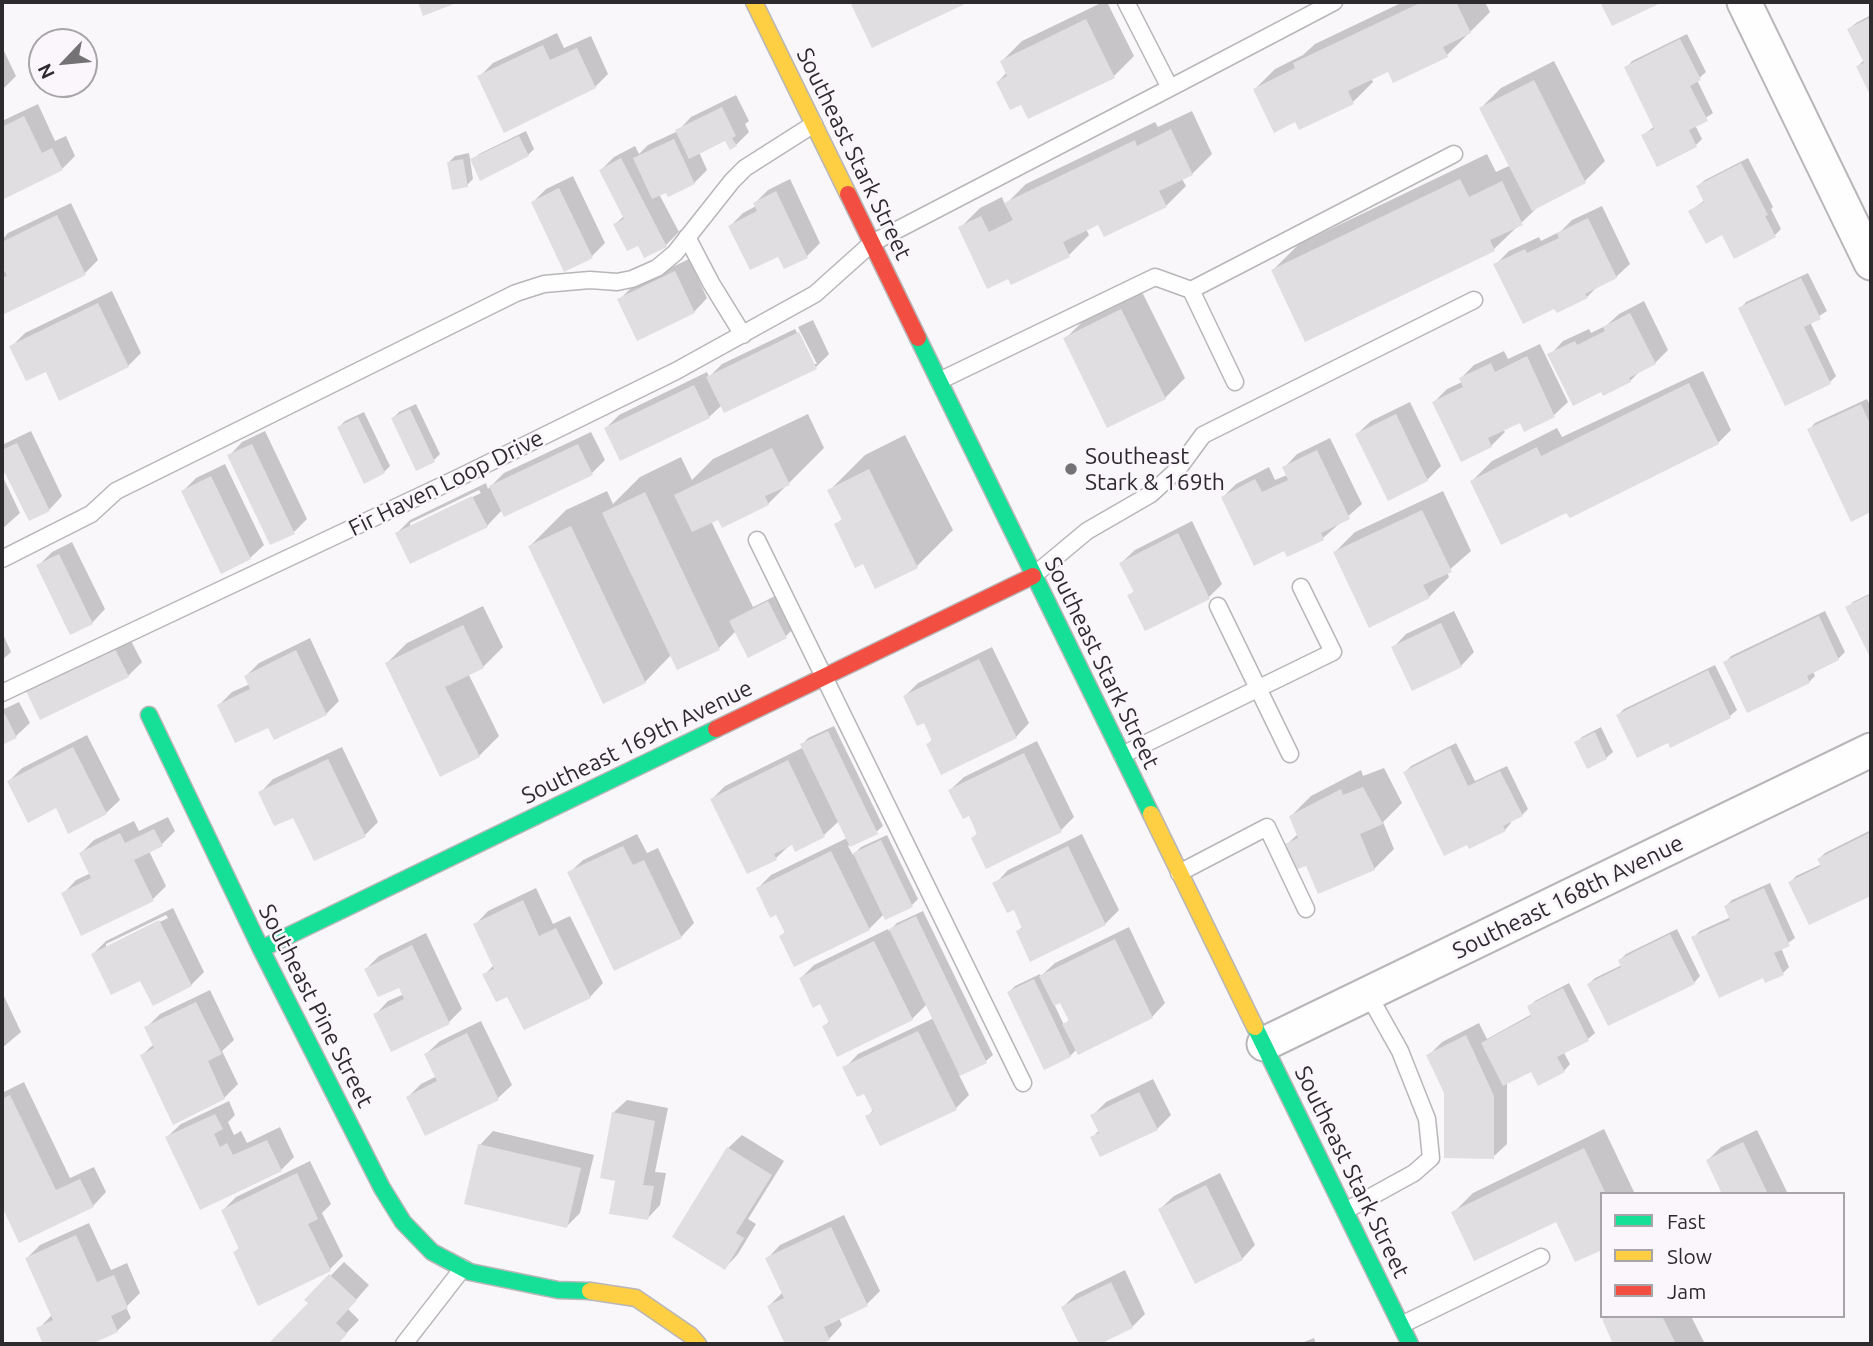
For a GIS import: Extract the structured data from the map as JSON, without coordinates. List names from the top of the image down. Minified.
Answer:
{"streets":{"street":["Southeast Stark Street","Southeast 169th Avenue","Southeast 168th Avenue","Southeast Pine Street"],"lane":["Fir Haven Loop Drive"]},"crossings":[["Southeast Stark Street","Fir Haven Loop Drive"],["Southeast Stark Street","Southeast 169th Avenue"],["Southeast Stark Street","Southeast 168th Avenue"],["Southeast 169th Avenue","Southeast Pine Street"]],"places":["Southeast Stark & 169th"],"legend":["Fast","Slow","Jam"],"north":"bottom left"}
